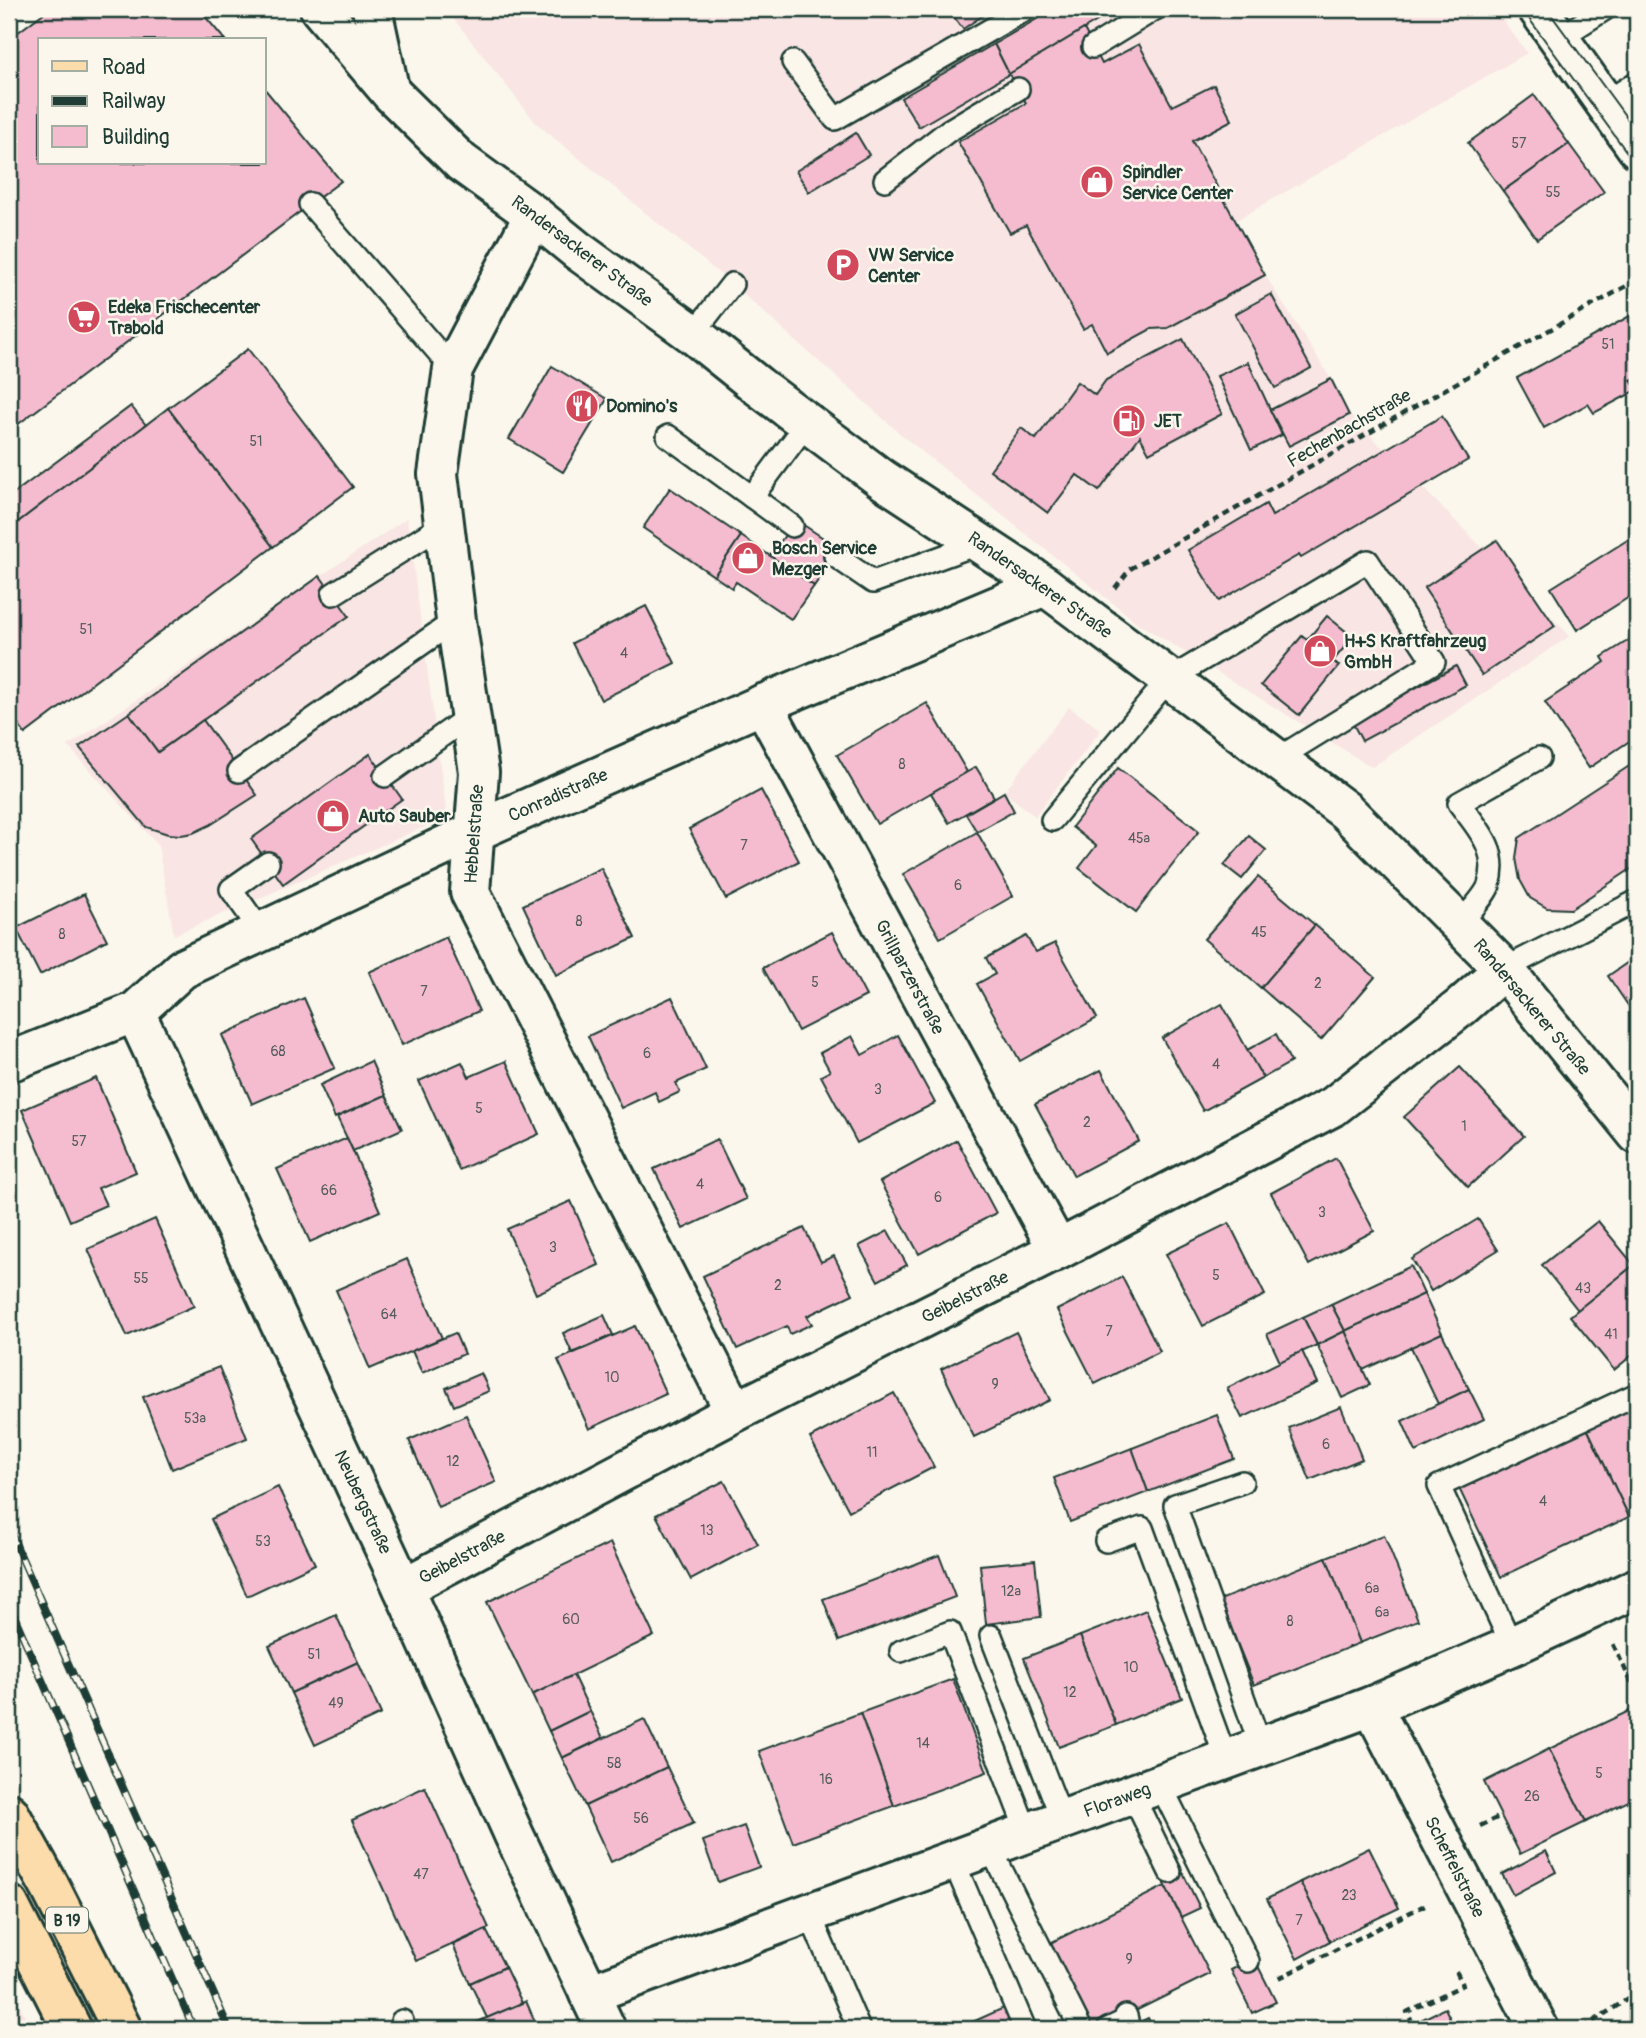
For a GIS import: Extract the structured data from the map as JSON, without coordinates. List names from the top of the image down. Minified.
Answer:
{"streets":{"main road":["B 19"],"street":["Randersackerer Straße","Conradistraße","Hebbelstraße","Grillparzerstraße","Geibelstraße","Neubergstraße","Floraweg","Scheffelstraße"],"path":["Fechenbachstraße"]},"crossings":[["Randersackerer Straße","Fechenbachstraße"],["Randersackerer Straße","Conradistraße"],["Randersackerer Straße","Hebbelstraße"],["Randersackerer Straße","Geibelstraße"],["Conradistraße","Hebbelstraße"],["Conradistraße","Grillparzerstraße"],["Conradistraße","Neubergstraße"],["Hebbelstraße","Geibelstraße"],["Grillparzerstraße","Geibelstraße"],["Geibelstraße","Neubergstraße"],["Neubergstraße","Floraweg"],["Floraweg","Scheffelstraße"]],"places":{"shop":["Spindler Service Center","Bosch Service Mezger","H+S Kraftfahrzeug GmbH","Auto Sauber"],"parking":["VW Service Center"],"supermarket":["Edeka Frischecenter Trabold"],"restaurant":["Domino's"],"fuel station":["JET"]},"house_numbers":["57","55","51","51","51","4","8","45a","7","6","8","45","8","5","2","7","68","6","4","3","5","2","1","57","4","66","6","3","3","5","55","2","43","64","7","41","10","9","53a","6","11","12","4","13","53","6a","12a","6a","60","8","51","10","12","49","14","58","5","16","26","56","47","23","7","9"],"legend":["Road","Railway","Building"]}
